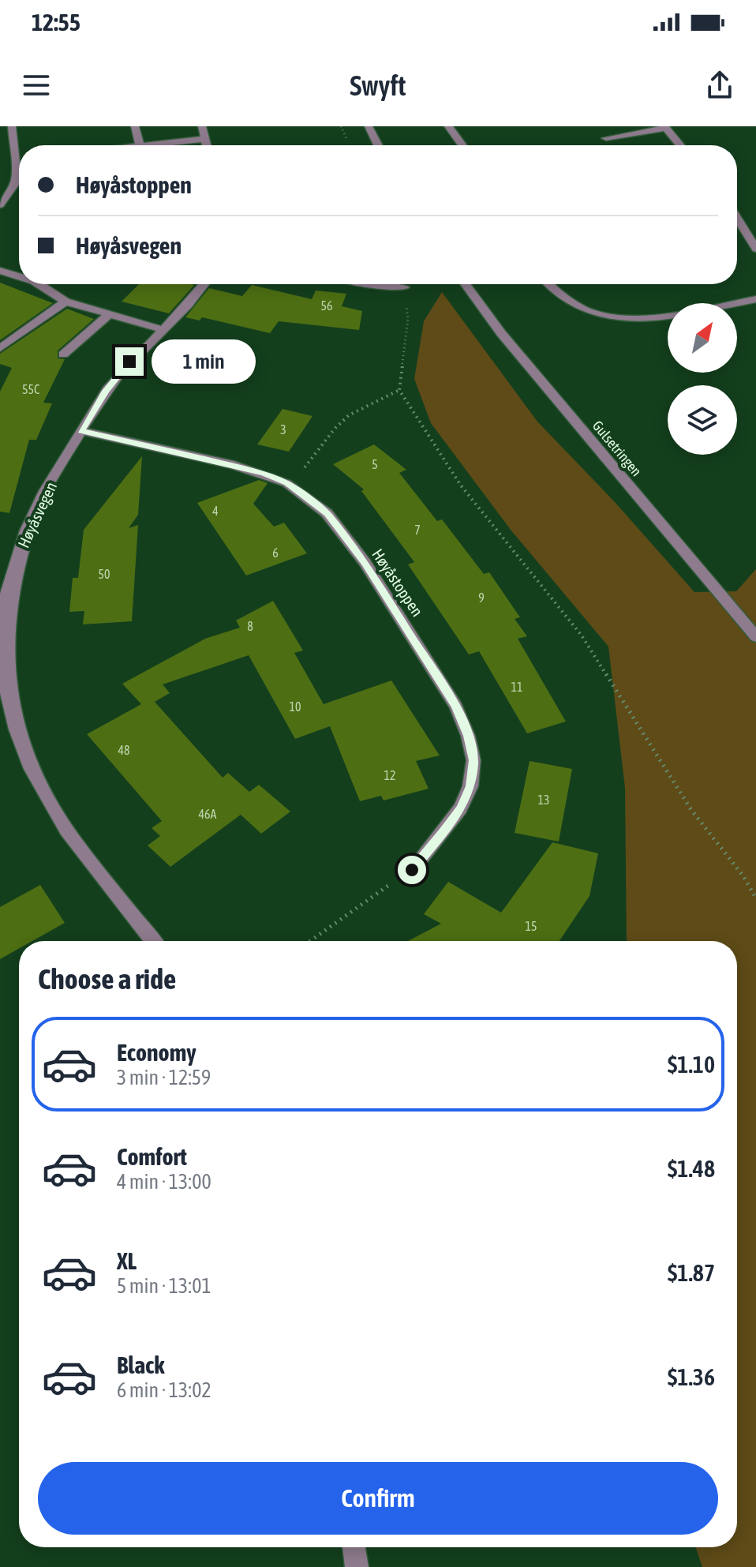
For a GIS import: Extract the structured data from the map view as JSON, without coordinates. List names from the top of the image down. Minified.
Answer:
{"streets":{"street":["Gulsetringen","Høyåsvegen","Høyåstoppen"]},"crossings":[["Høyåsvegen","Høyåstoppen"]],"house_numbers":["56","55C","3","5","4","7","6","50","9","8","11","10","48","12","13","46A","15"],"north":"top right","page":{"status":"12:55","header":"Swyft","banner":["Høyåstoppen","Høyåsvegen"],"bubble":"1 min","heading":"Choose a ride","list":[{"name":"Economy","note":"3 min · 12:59","value":"$1.10"},{"name":"Comfort","note":"4 min · 13:00","value":"$1.48"},{"name":"XL","note":"5 min · 13:01","value":"$1.87"},{"name":"Black","note":"6 min · 13:02","value":"$1.36"}],"buttons":"Confirm"}}
